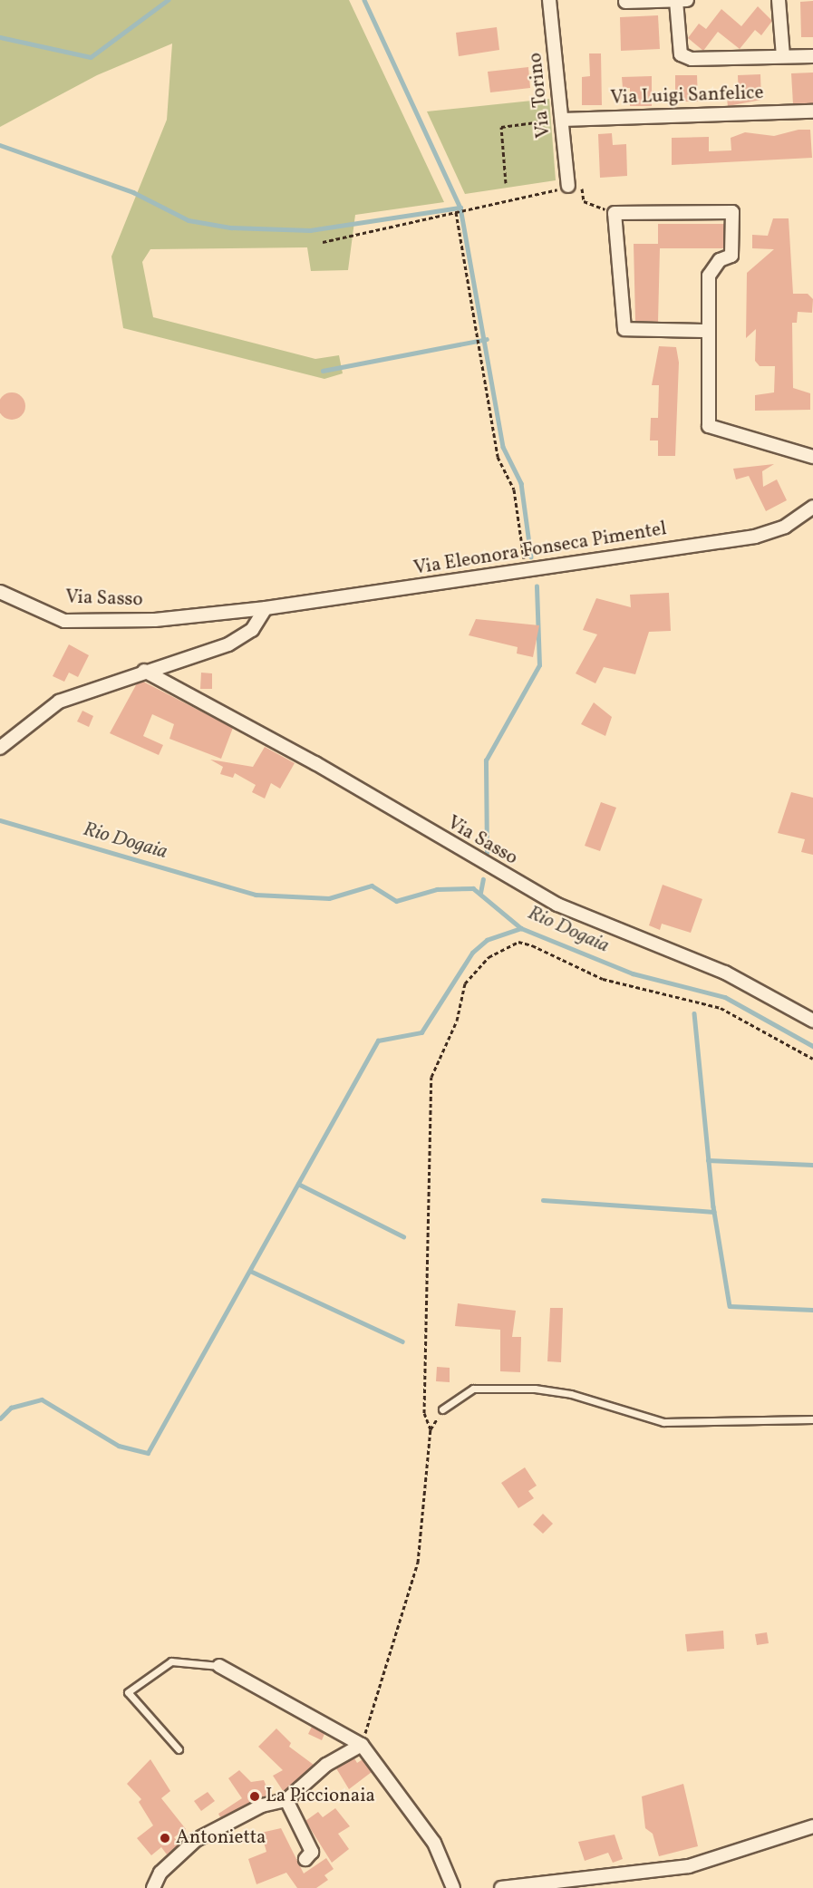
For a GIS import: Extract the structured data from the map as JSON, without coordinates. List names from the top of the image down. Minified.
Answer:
{"streets":{"street":["Via Torino","Via Luigi Sanfelice","Via Eleonora Fonseca Pimentel","Via Sasso"]},"crossings":[["Via Torino","Via Luigi Sanfelice"],["Via Eleonora Fonseca Pimentel","Via Sasso"]],"water":["Rio Dogaia"],"places":["La Piccionaia","Antonietta"]}
